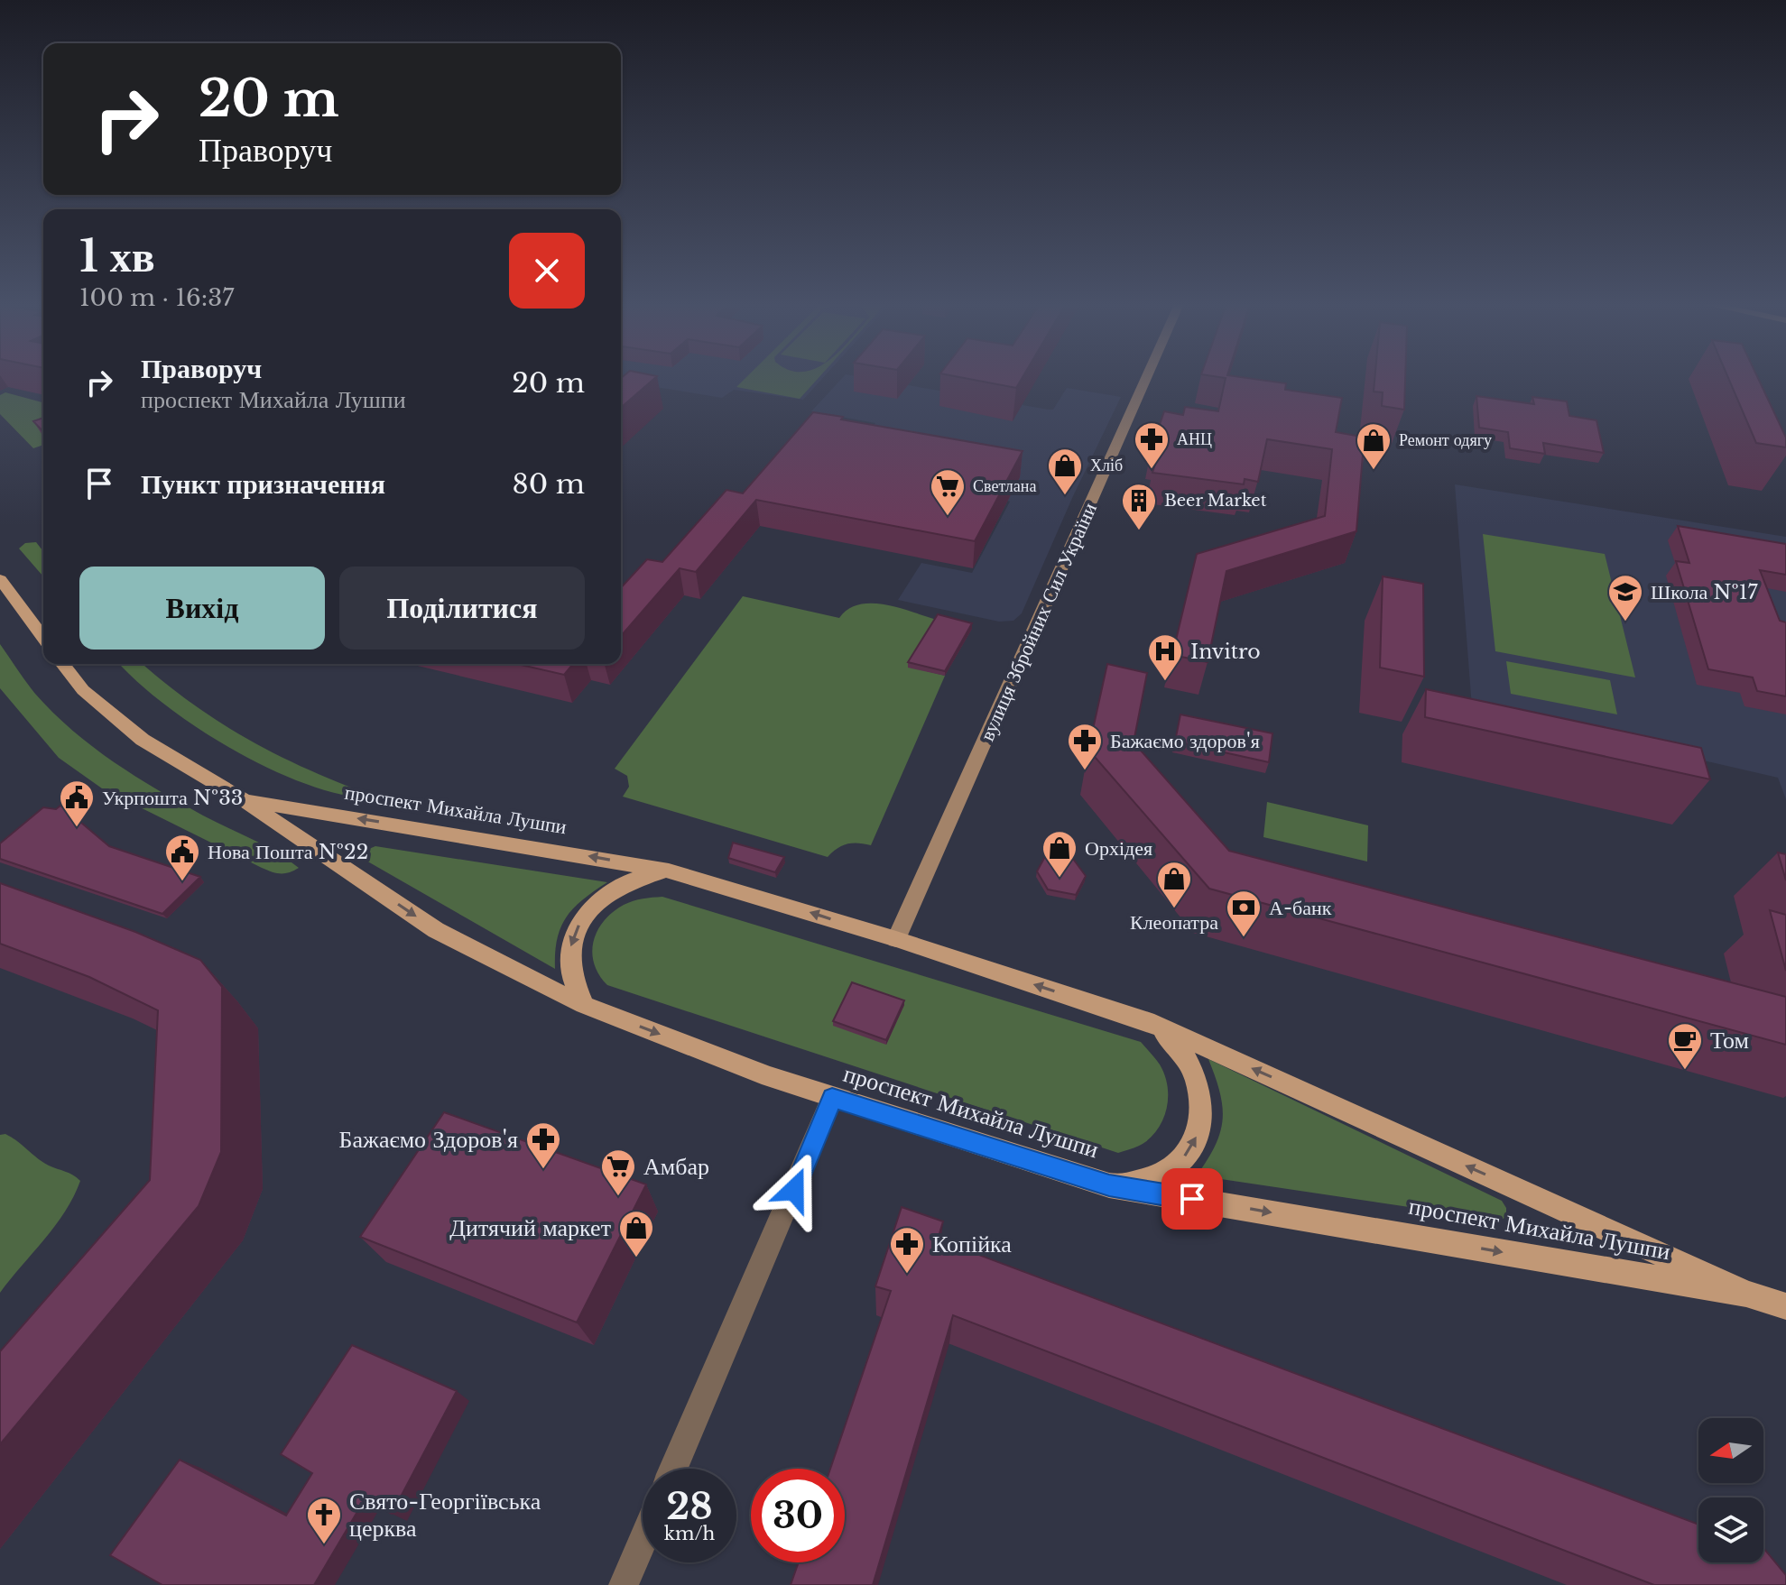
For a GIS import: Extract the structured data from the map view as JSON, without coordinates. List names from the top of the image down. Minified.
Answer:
{"streets":{"main road":["проспект Михайла Лушпи"],"street":["вулиця Збройних Сил України"]},"crossings":[["вулиця Збройних Сил України","проспект Михайла Лушпи"]],"places":{"pharmacy":["АНЦ","Бажаємо здоров'я","Бажаємо Здоров'я","Копійка"],"shop":["Ремонт одягу","Хліб","Орхідея","Клеопатра","Дитячий маркет"],"supermarket":["Светлана","Амбар"],"building":["Beer Market"],"school or university":["Школа №17"],"hospital":["Invitro"],"public building":["Укрпошта №33","Нова Пошта №22"],"bank":["А-банк"],"cafe":["Том"],"church":["Свято-Георгіївська церква"]},"north":"left","page":{"turn":["20 m","Праворуч"],"heading":["1 хв","100 m · 16:37"],"list":[{"name":"Праворуч","note":"проспект Михайла Лушпи","value":"20 m"},{"name":"Пункт призначення","value":"80 m"}],"buttons":["Вихід","Поділитися"],"speed":"28 km/h","limit":"30"}}
